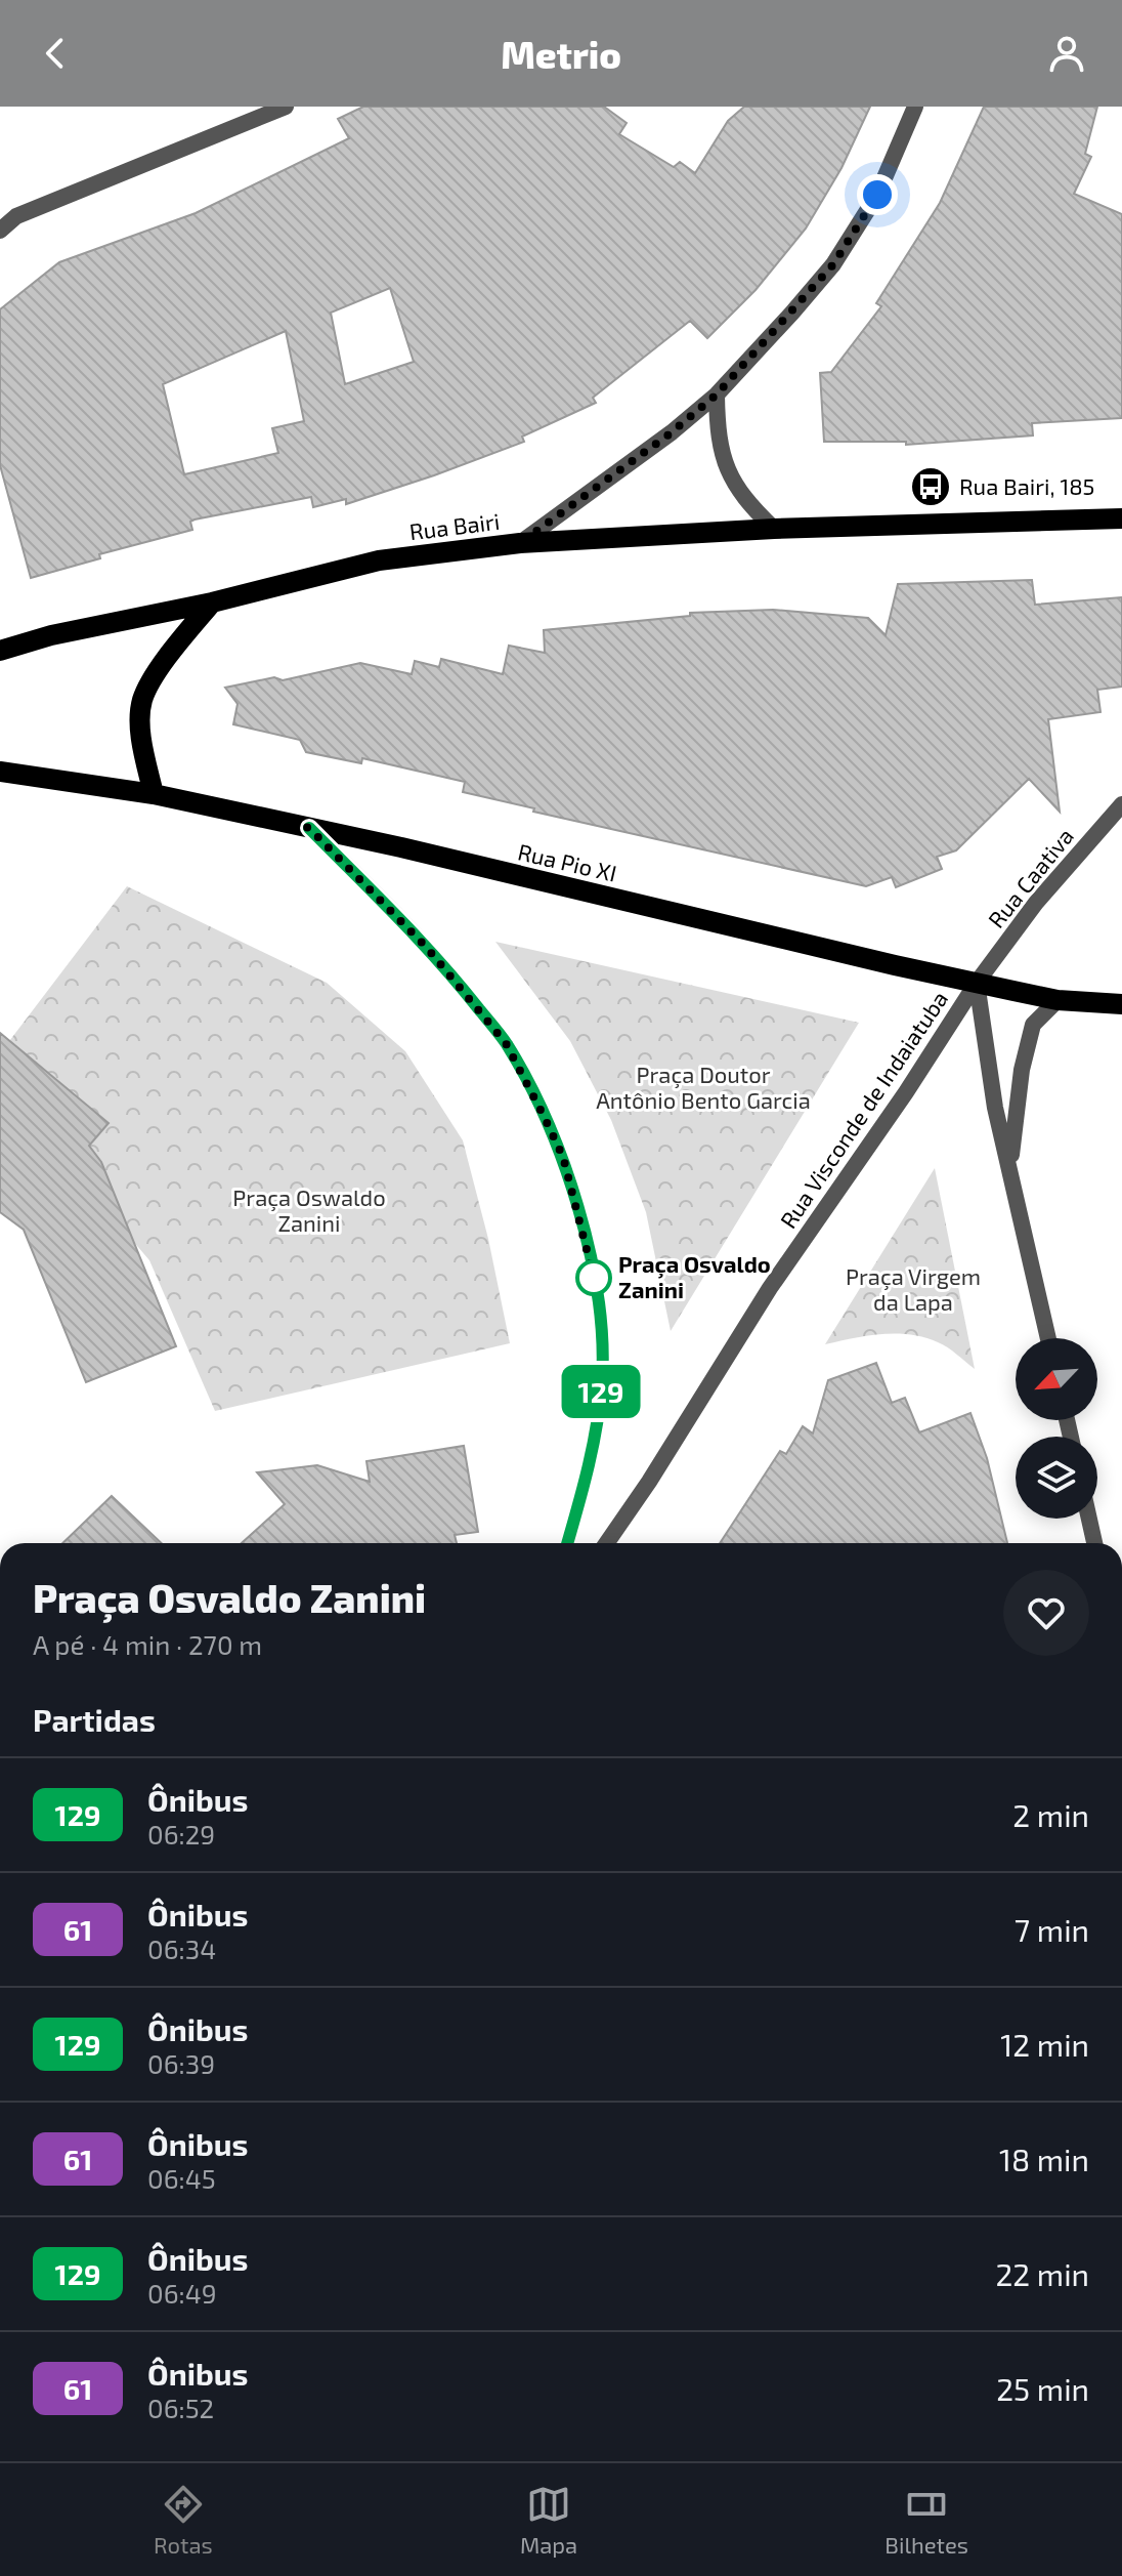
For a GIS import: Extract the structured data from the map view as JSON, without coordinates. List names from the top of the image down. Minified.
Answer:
{"streets":{"main road":["Rua Bairi","Rua Pio XI"],"street":["Rua Caativa","Rua Visconde de Indaiatuba"]},"crossings":[["Rua Pio XI","Rua Caativa"],["Rua Pio XI","Rua Visconde de Indaiatuba"],["Rua Caativa","Rua Visconde de Indaiatuba"]],"parks":["Praça Doutor Antônio Bento Garcia","Praça Oswaldo Zanini","Praça Virgem da Lapa"],"places":{"bus stop":["Rua Bairi, 185"],"other":["Praça Osvaldo Zanini"]},"lines":["bus line 129"],"north":"bottom left","page":{"header":"Metrio","on_map":"129","heading":[["Praça Osvaldo Zanini","A pé · 4 min · 270 m"],"Partidas"],"list":[{"mark":"129","name":"Ônibus","note":"06:29","value":"2 min"},{"mark":"61","name":"Ônibus","note":"06:34","value":"7 min"},{"mark":"129","name":"Ônibus","note":"06:39","value":"12 min"},{"mark":"61","name":"Ônibus","note":"06:45","value":"18 min"},{"mark":"129","name":"Ônibus","note":"06:49","value":"22 min"},{"mark":"61","name":"Ônibus","note":"06:52","value":"25 min"}],"tabs":["Rotas","Mapa","Bilhetes"]}}
